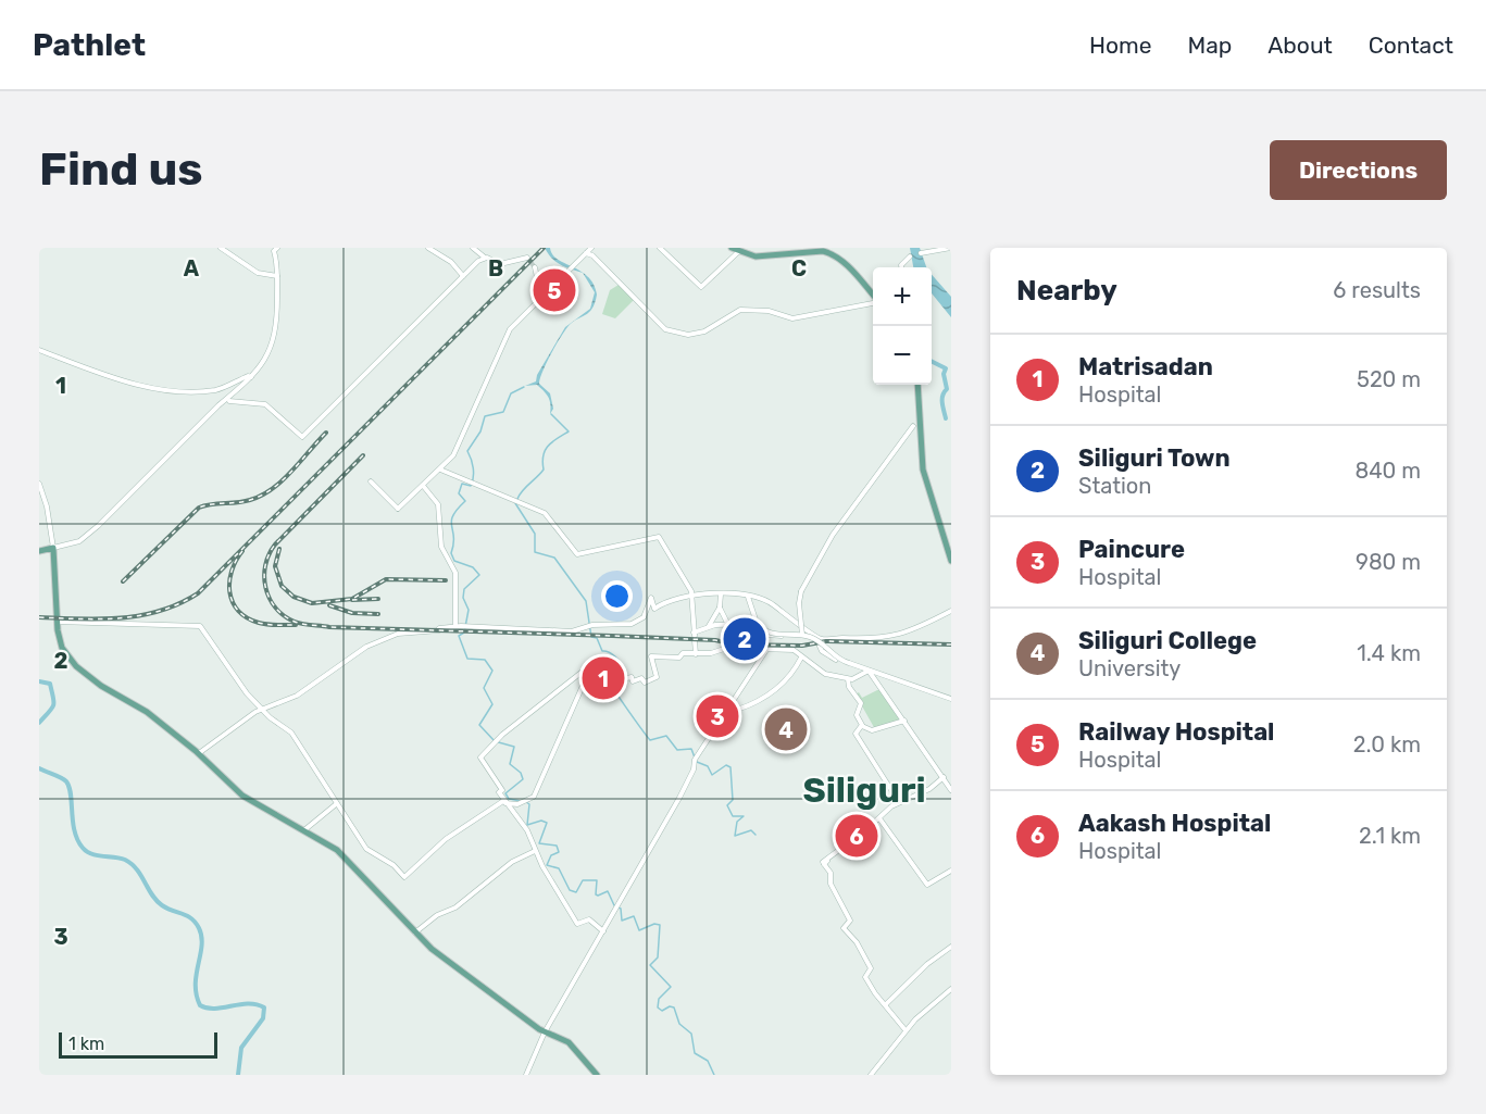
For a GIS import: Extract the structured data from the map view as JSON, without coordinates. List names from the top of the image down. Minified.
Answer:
{"districts":["Siliguri"],"scale_bar":"1 km","page":{"header":"Pathlet","nav":["Home","Map","About","Contact"],"buttons":"Directions","title":"Find us","heading":["Nearby","6 results"],"pins":["5","2","1","3","4","6"],"map_buttons":["+","−"],"list":[{"mark":"1","name":"Matrisadan","note":"Hospital","value":"520 m"},{"mark":"2","name":"Siliguri Town","note":"Station","value":"840 m"},{"mark":"3","name":"Paincure","note":"Hospital","value":"980 m"},{"mark":"4","name":"Siliguri College","note":"University","value":"1.4 km"},{"mark":"5","name":"Railway Hospital","note":"Hospital","value":"2.0 km"},{"mark":"6","name":"Aakash Hospital","note":"Hospital","value":"2.1 km"}],"scale":"1 km"},"grid":{"columns":["A","B","C"],"rows":["1","2","3"]}}
